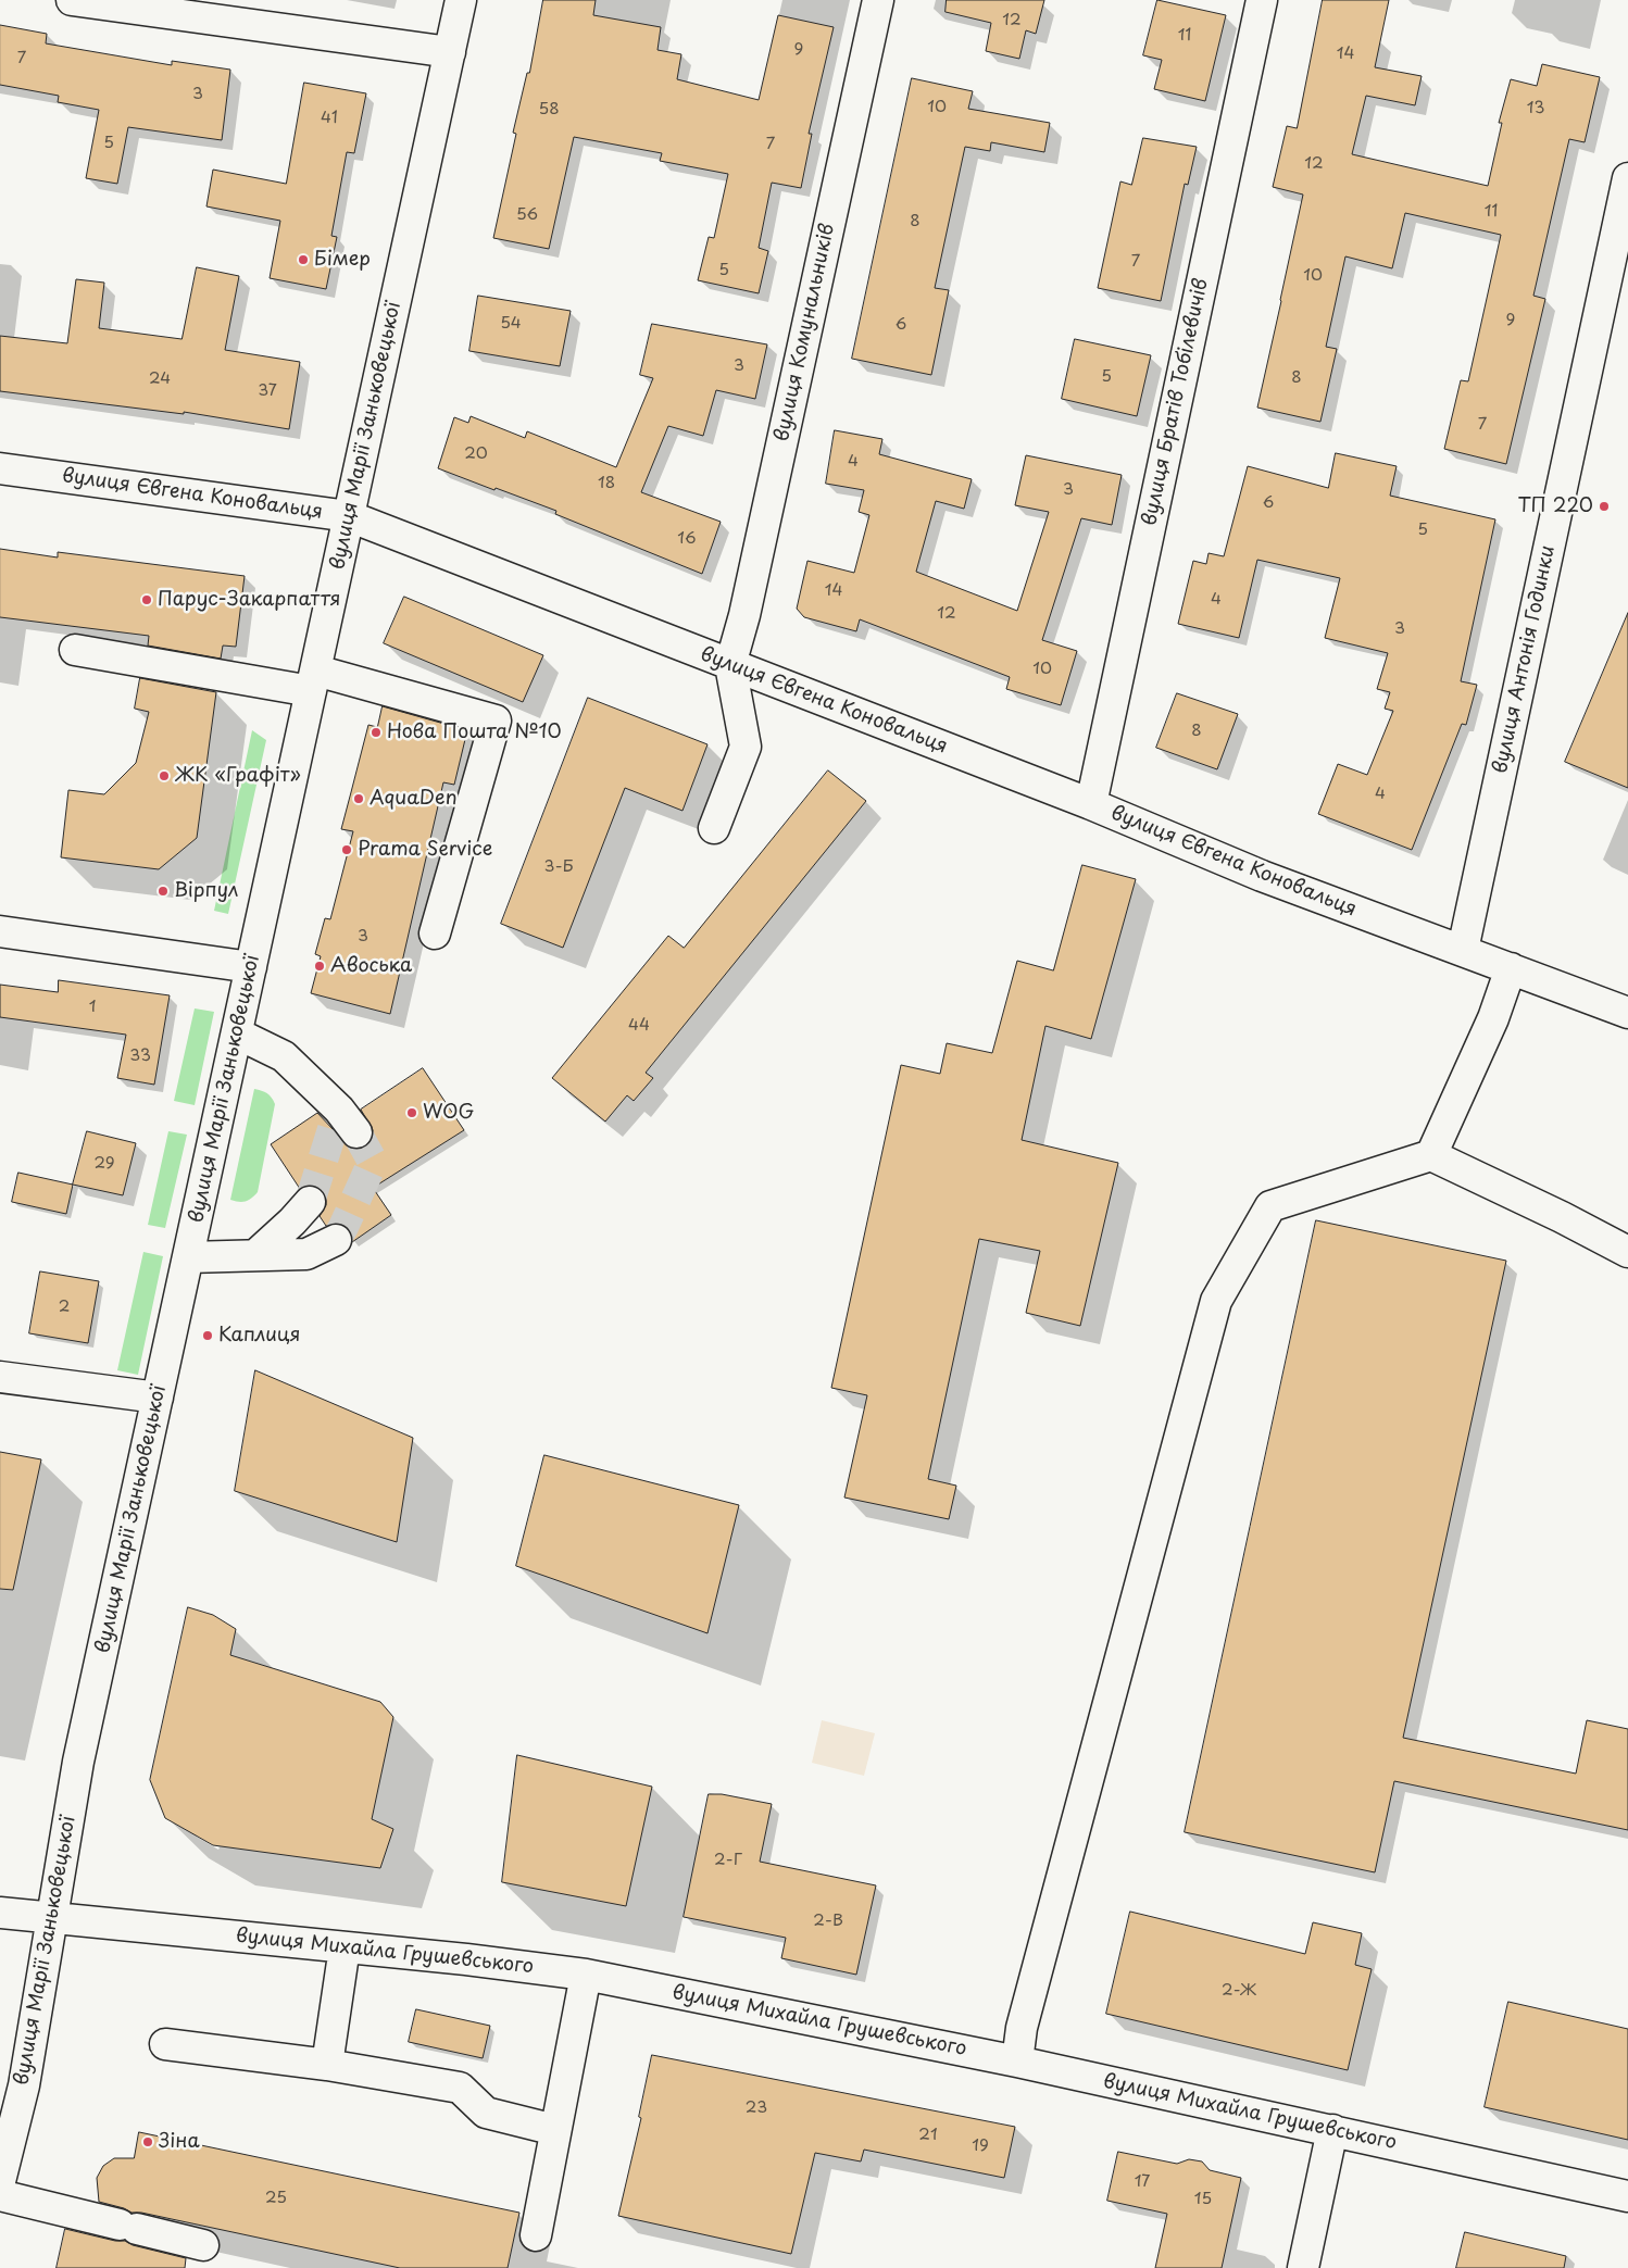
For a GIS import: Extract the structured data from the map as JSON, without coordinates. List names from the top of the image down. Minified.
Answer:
{"streets":{"street":["вулиця Комунальників","вулиця Братів Тобілевичів","вулиця Марії Заньковецької","вулиця Євгена Коновальця","вулиця Антонія Годинки","вулиця Михайла Грушевського"]},"crossings":[["вулиця Комунальників","вулиця Євгена Коновальця"],["вулиця Братів Тобілевичів","вулиця Євгена Коновальця"],["вулиця Марії Заньковецької","вулиця Євгена Коновальця"],["вулиця Марії Заньковецької","вулиця Михайла Грушевського"],["вулиця Євгена Коновальця","вулиця Антонія Годинки"]],"places":["Бімер","ТП 220","Парус-Закарпаття","Нова Пошта №10","ЖК «Графіт»","AquaDen","Prama Service","Вірпул","Авоська","WOG","Каплиця","Зіна"],"house_numbers":["12","11","9","14","7","3","10","13","58","41","5","7","12","11","56","8","7","5","10","9","54","6","3","5","8","24","37","7","20","4","18","3","6","5","16","14","4","12","3","10","8","4","3-Б","3","1","44","33","29","2","2-Г","2-В","2-Ж","23","21","19","17","25","15"]}
